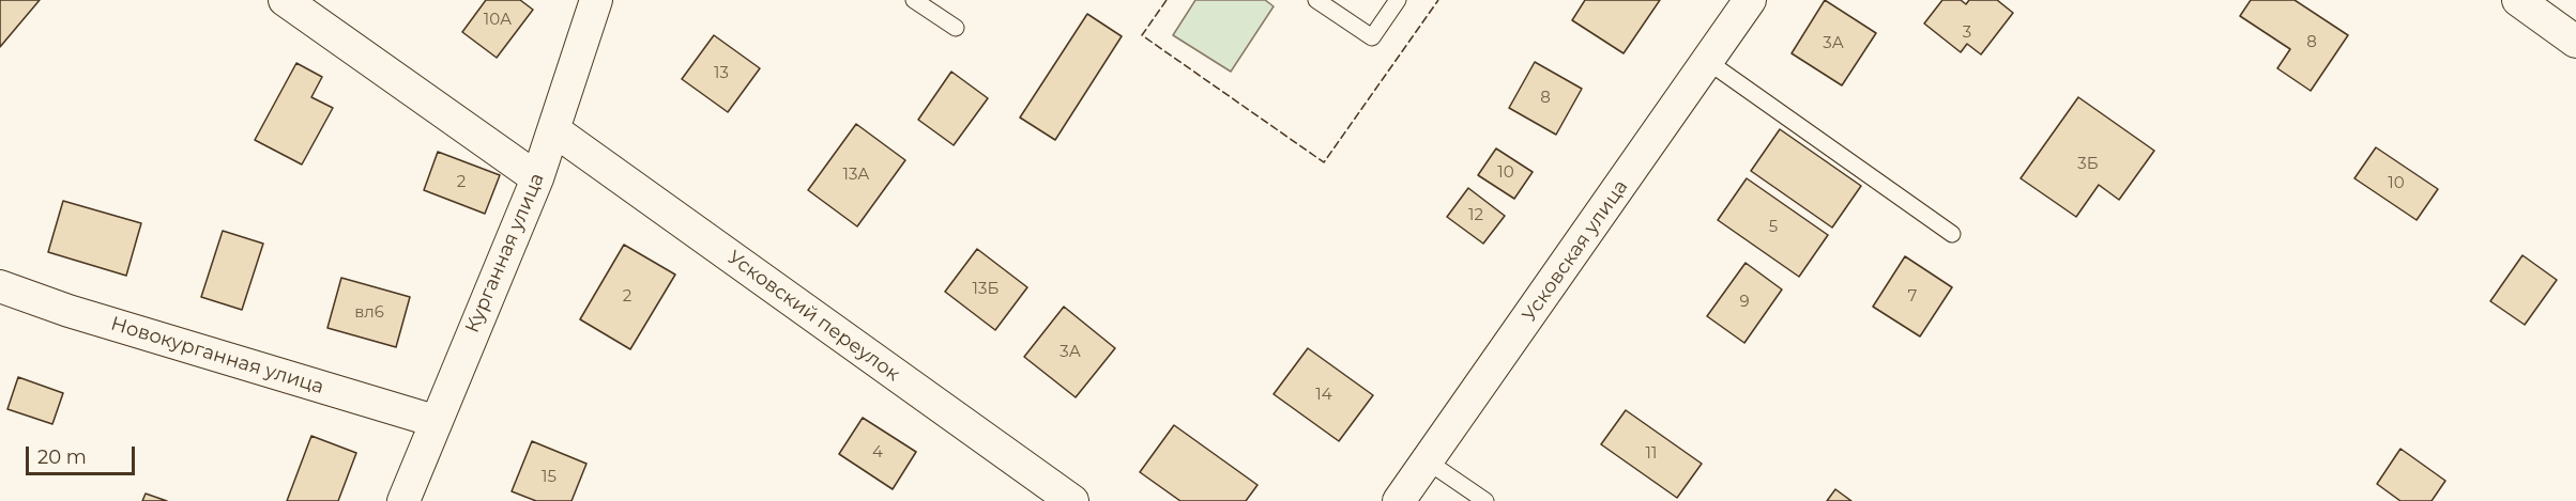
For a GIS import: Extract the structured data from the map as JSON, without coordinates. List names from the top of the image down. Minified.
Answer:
{"streets":{"street":["Усковская улица","Курганная улица","Усковский переулок","Новокурганная улица"]},"crossings":[["Курганная улица","Усковский переулок"],["Курганная улица","Новокурганная улица"]],"house_numbers":["10А","3","8","3А","13","8","3Б","10","13А","2","10","12","5","13Б","2","7","9","вл6","3А","14","4","11","15"],"scale_bar":"20 m"}
